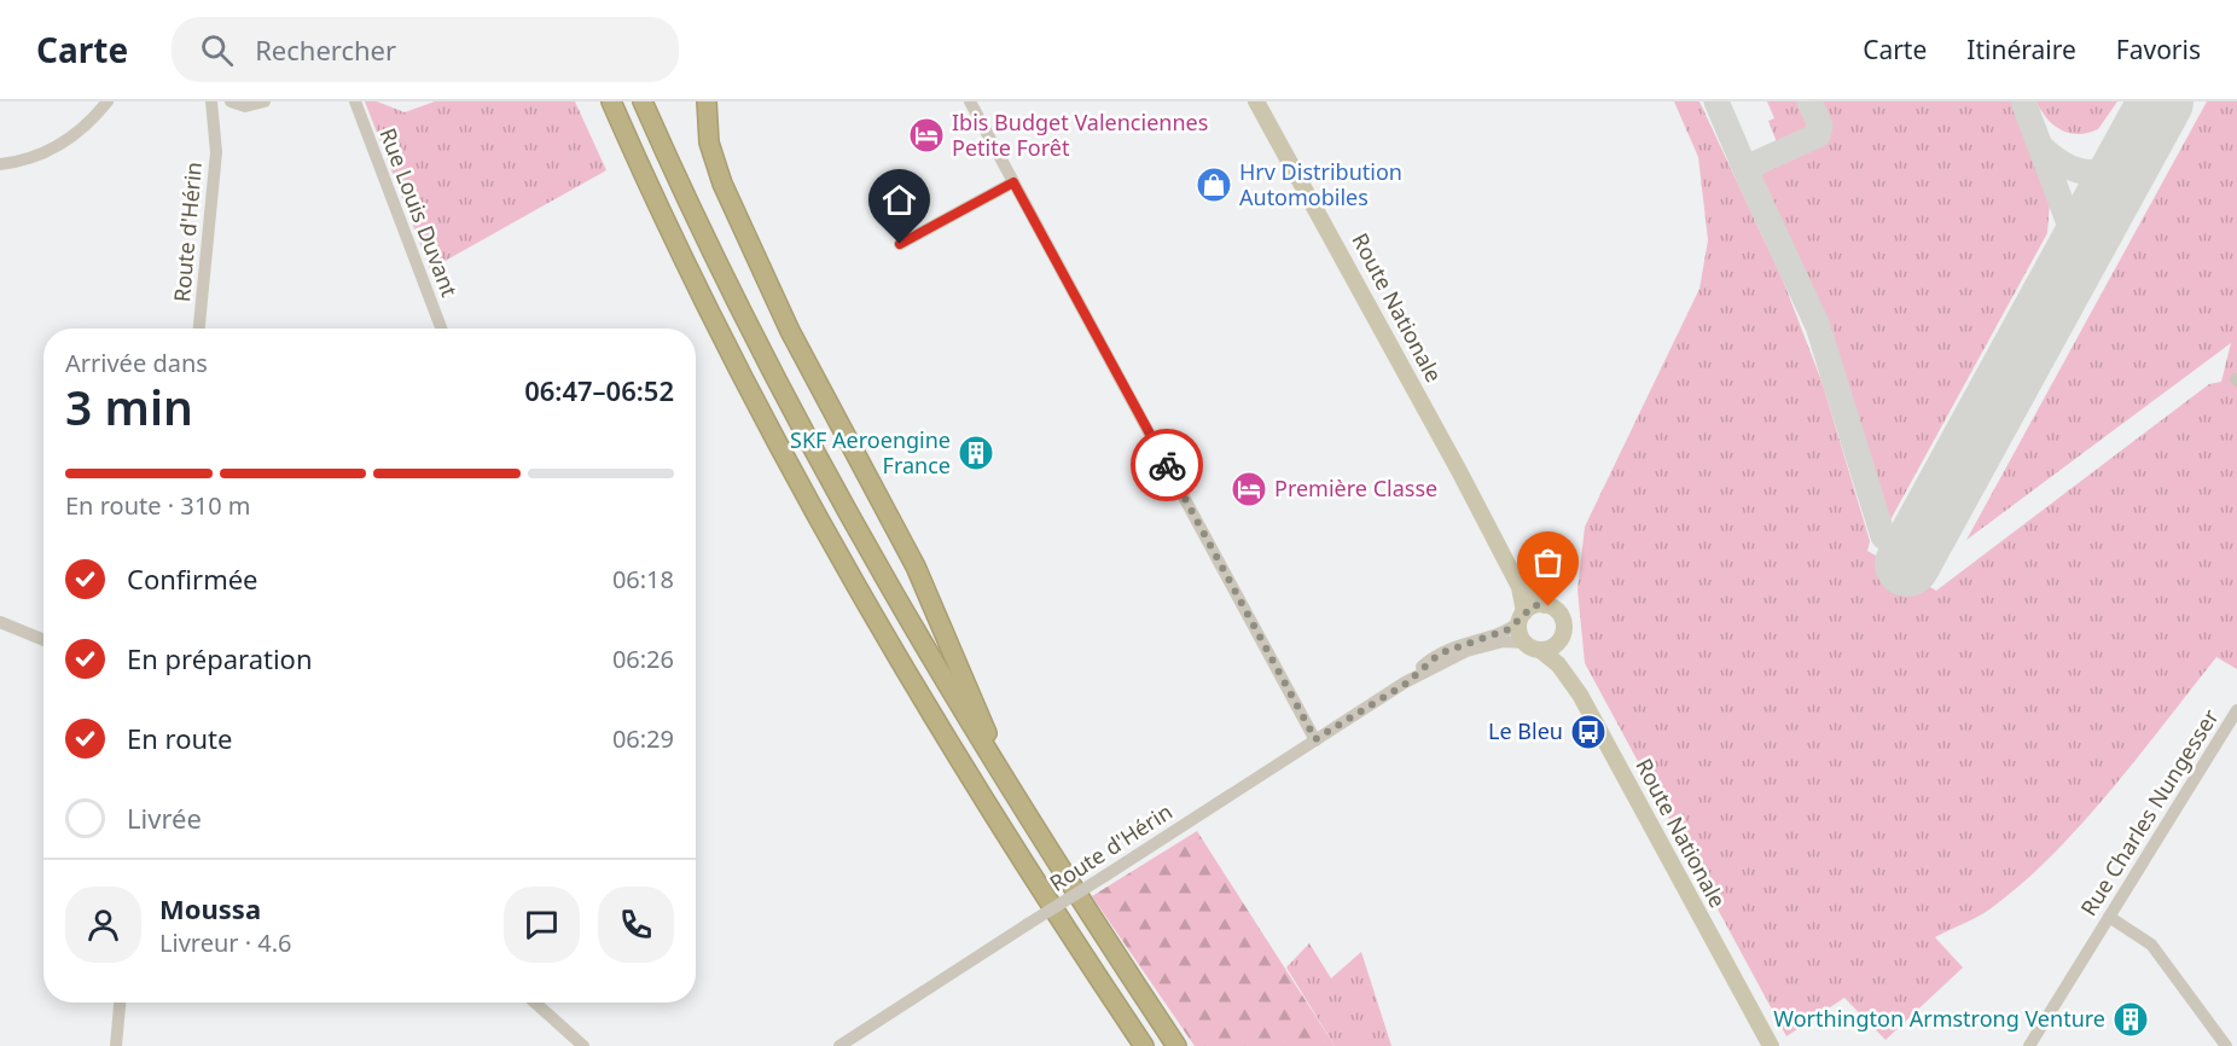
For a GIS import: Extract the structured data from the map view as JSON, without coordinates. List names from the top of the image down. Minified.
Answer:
{"streets":{"main road":["Route Nationale"],"street":["Rue Louis Duvant","Route d'Hérin","Rue Charles Nungesser"]},"crossings":[["Route d'Hérin","Route Nationale"]],"places":{"hotel":["Ibis Budget Valenciennes Petite Forêt","Première Classe"],"shop":["Hrv Distribution Automobiles"],"building":["SKF Aeroengine France","Worthington Armstrong Venture"],"bus stop":["Le Bleu"]},"page":{"header":"Carte","search":"Rechercher","nav":["Carte","Itinéraire","Favoris"],"heading":["3 min","Arrivée dans","06:47–06:52"],"panel":["Moussa","Livreur · 4.6"],"bar":"En route · 310 m","list":[["Confirmée","06:18"],["En préparation","06:26"],["En route","06:29"],"Livrée"]}}
